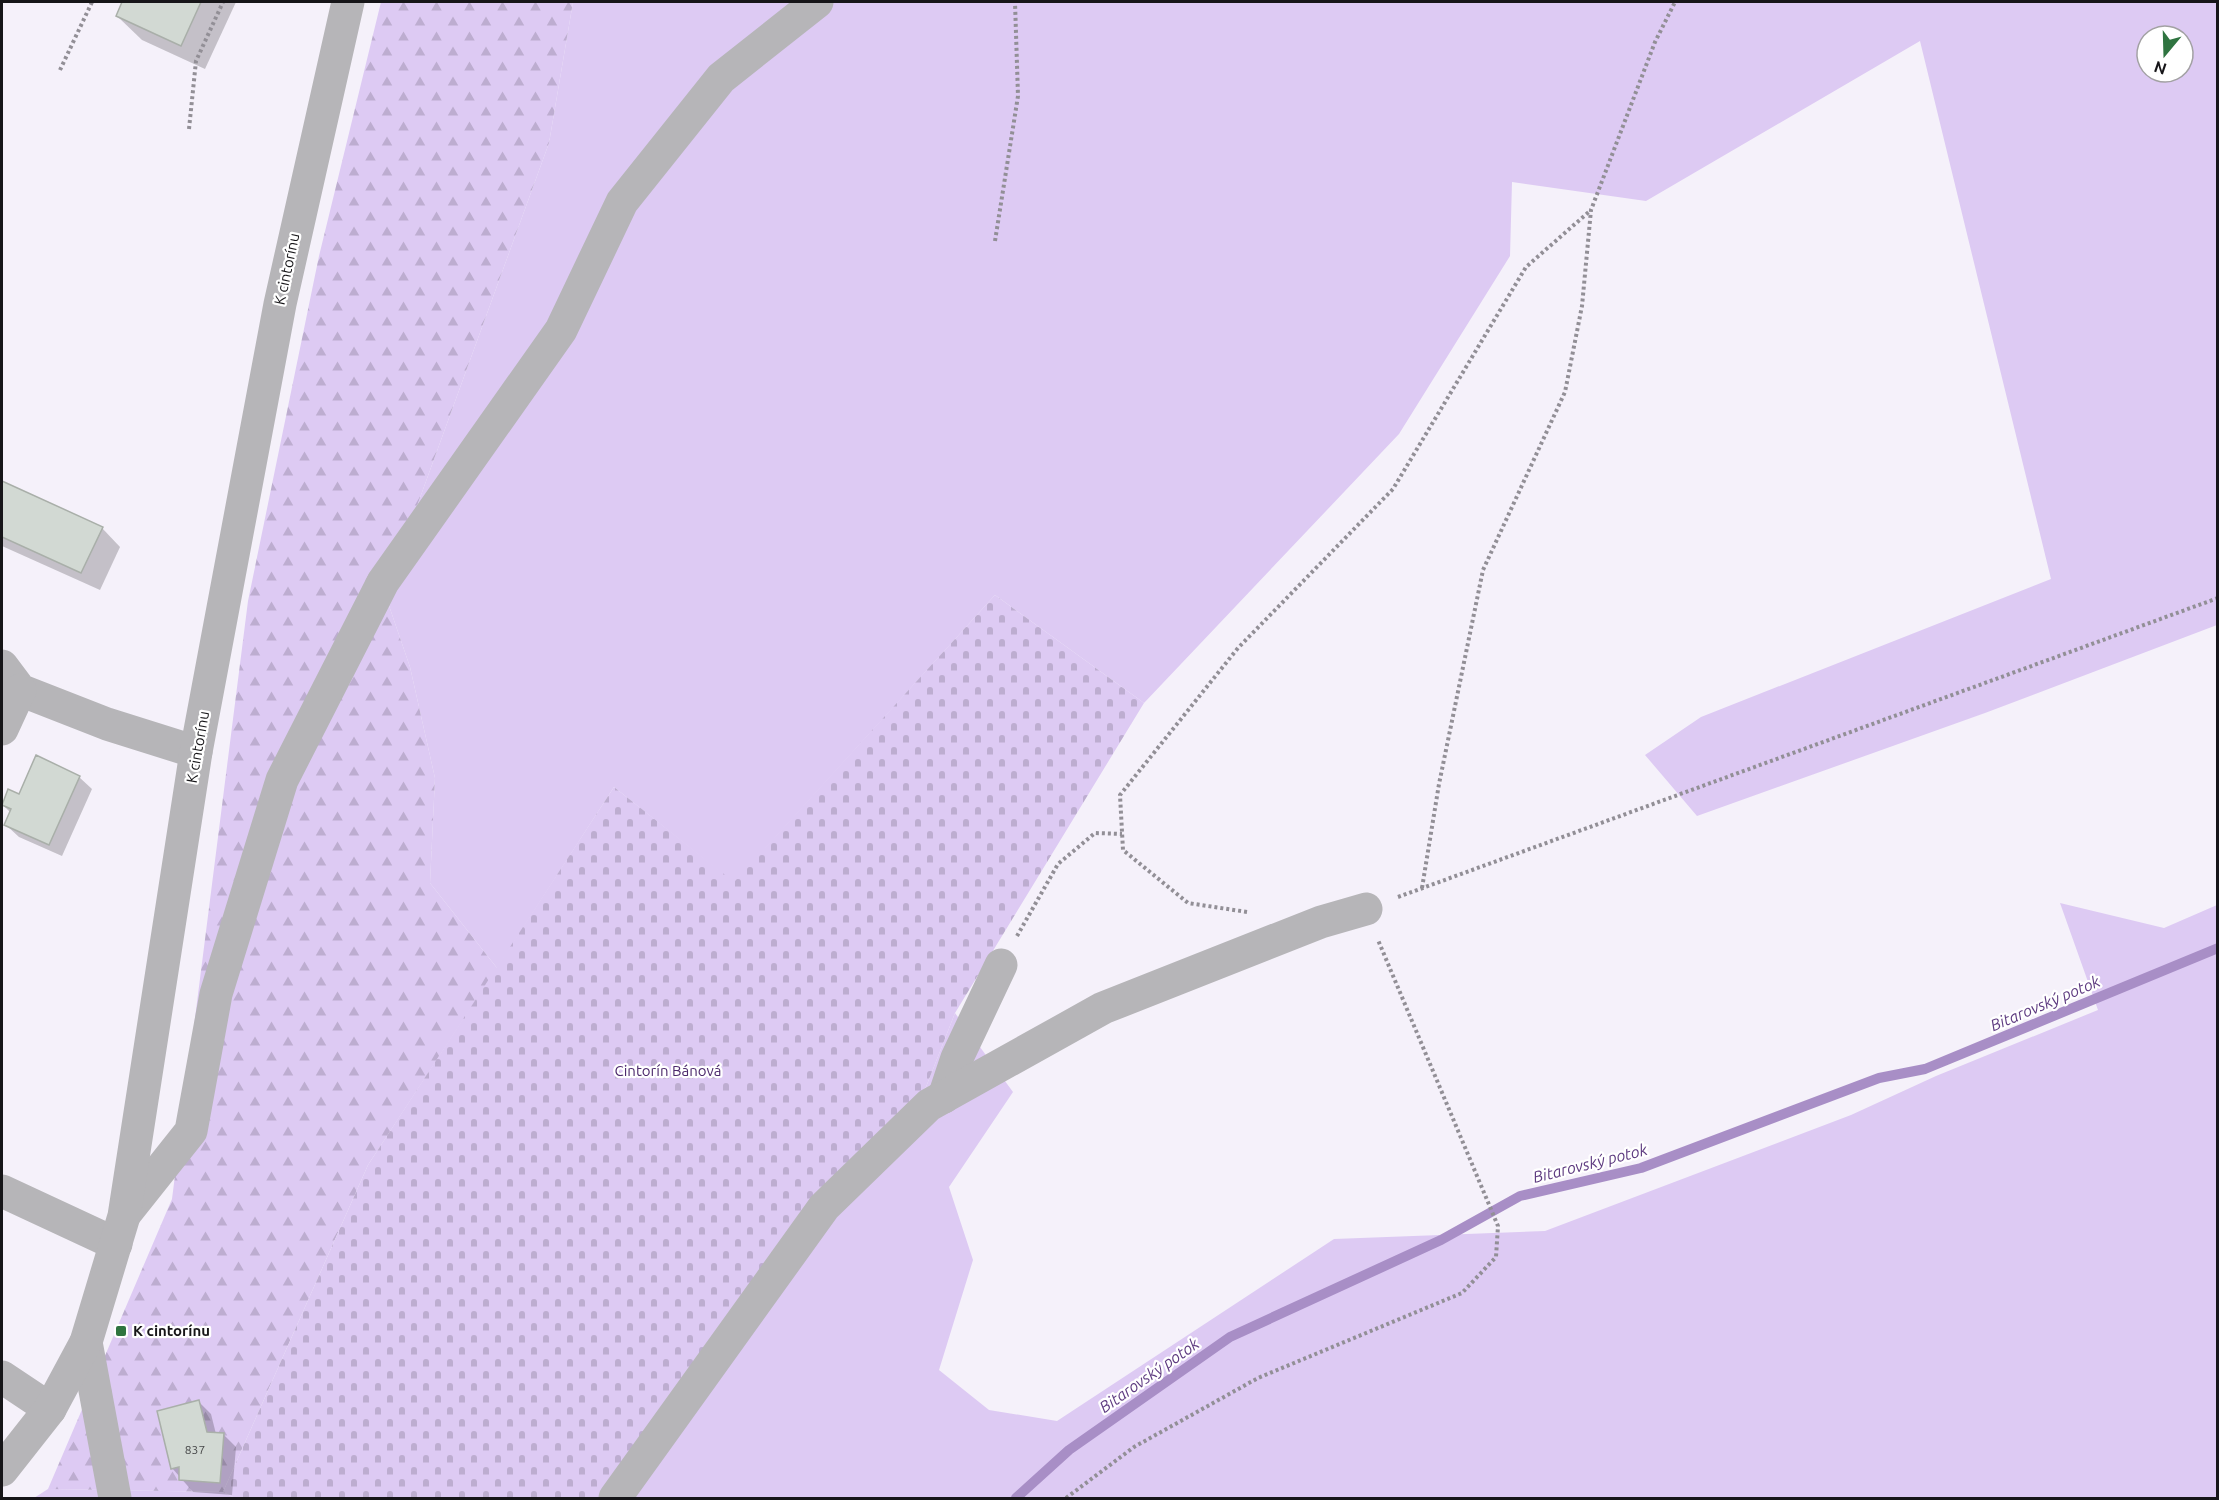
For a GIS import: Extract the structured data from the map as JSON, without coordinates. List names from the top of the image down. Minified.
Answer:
{"streets":{"street":["K cintorínu"]},"water":["Bitarovský potok"],"parks":["Cintorín Bánová"],"places":{"transit":["K cintorínu"]},"house_numbers":["837"],"north":"bottom"}
